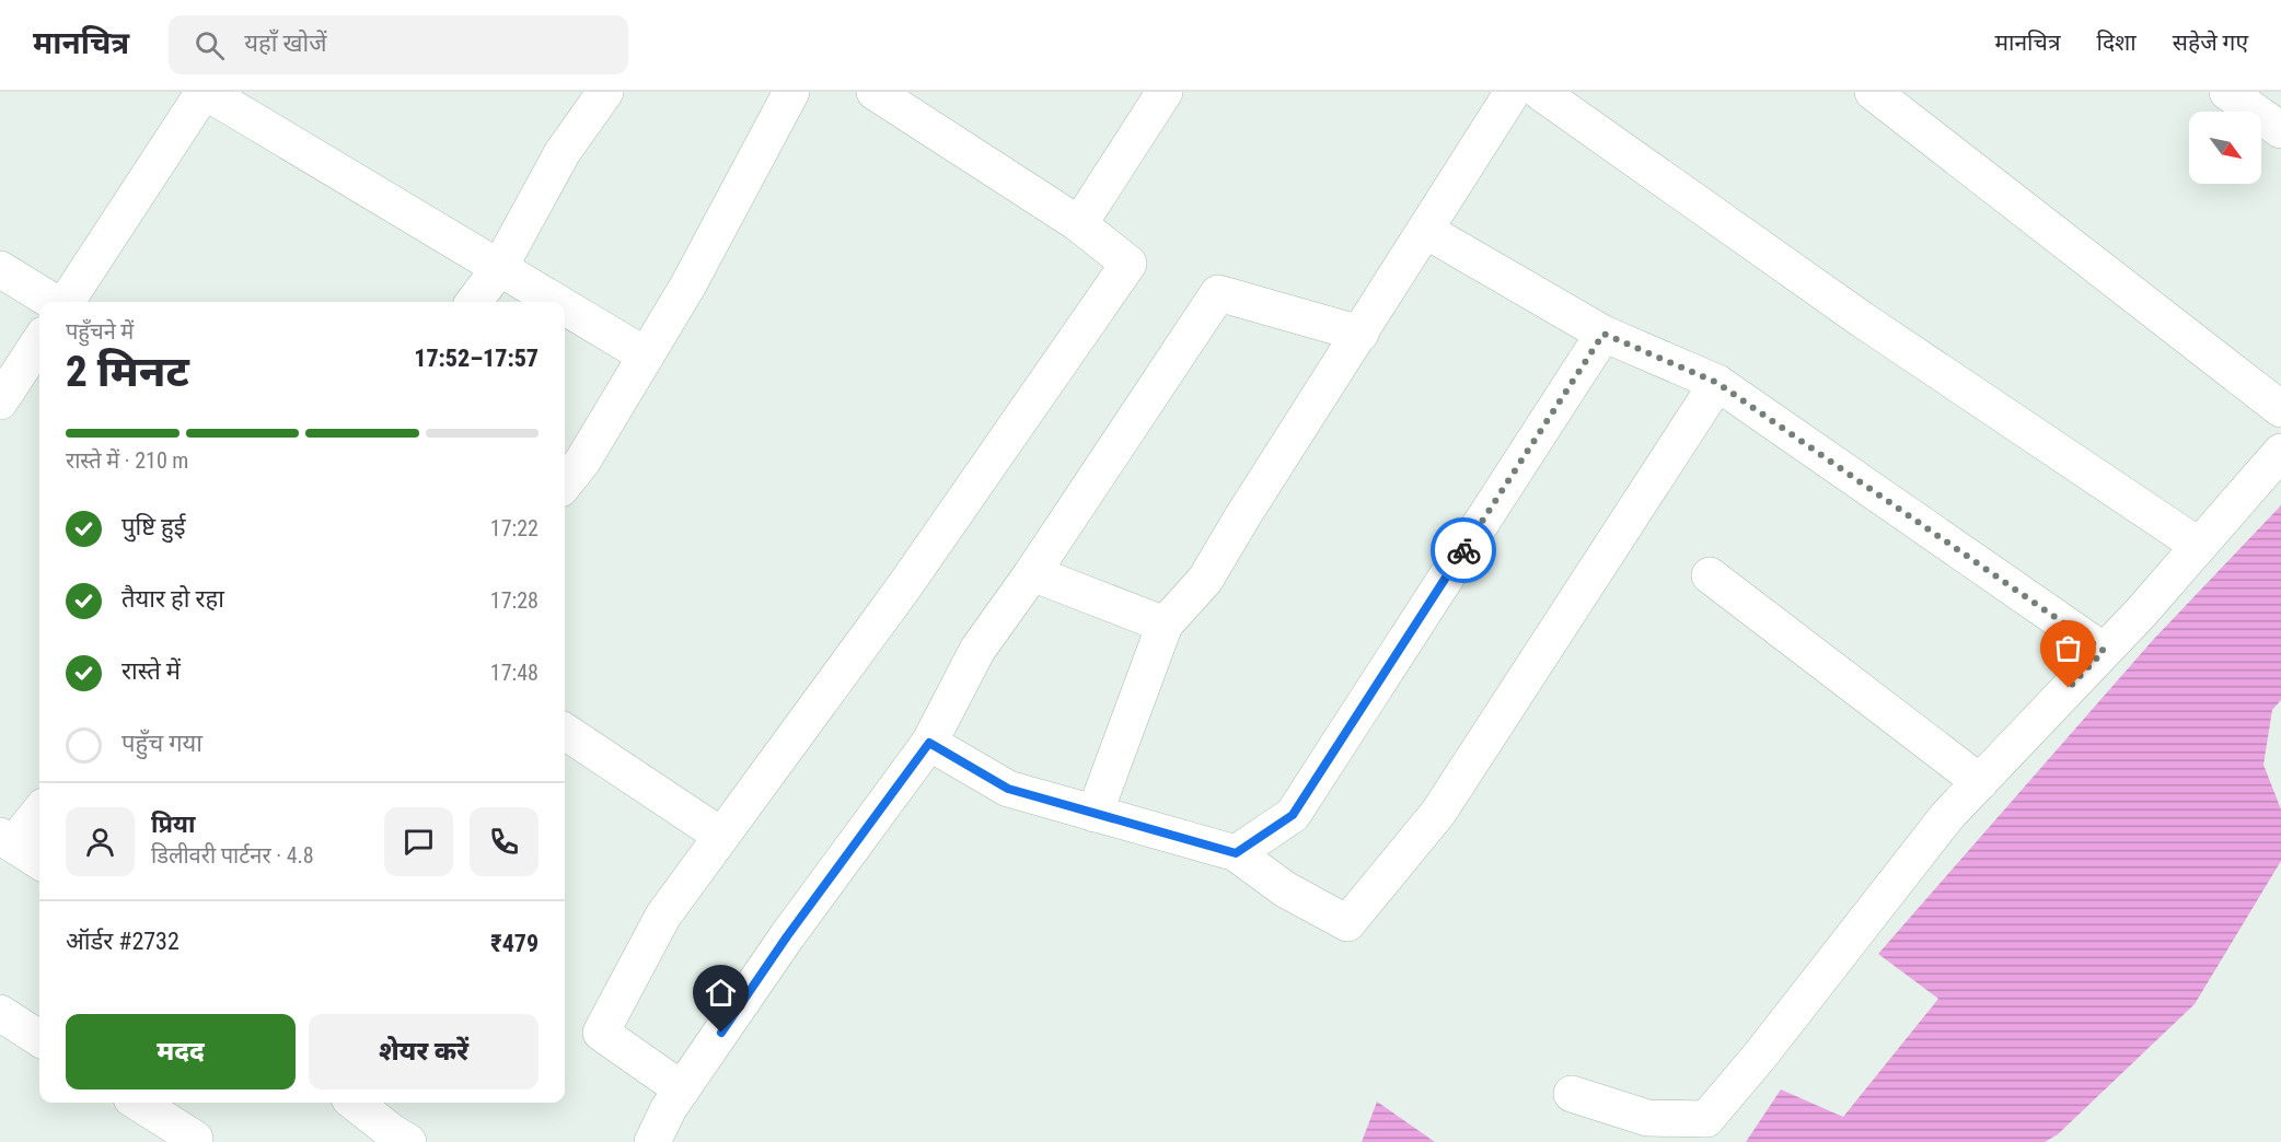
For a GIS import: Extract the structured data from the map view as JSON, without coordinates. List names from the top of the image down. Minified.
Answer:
{"north":"bottom right","page":{"header":"मानचित्र","search":"यहाँ खोजें","nav":["मानचित्र","दिशा","सहेजे गए"],"heading":["2 मिनट","पहुँचने में","17:52–17:57"],"panel":["प्रिया","डिलीवरी पार्टनर · 4.8","ऑर्डर #2732","₹479"],"bar":"रास्ते में · 210 m","list":[["पुष्टि हुई","17:22"],["तैयार हो रहा","17:28"],["रास्ते में","17:48"],"पहुँच गया"],"buttons":["मदद","शेयर करें"]}}
